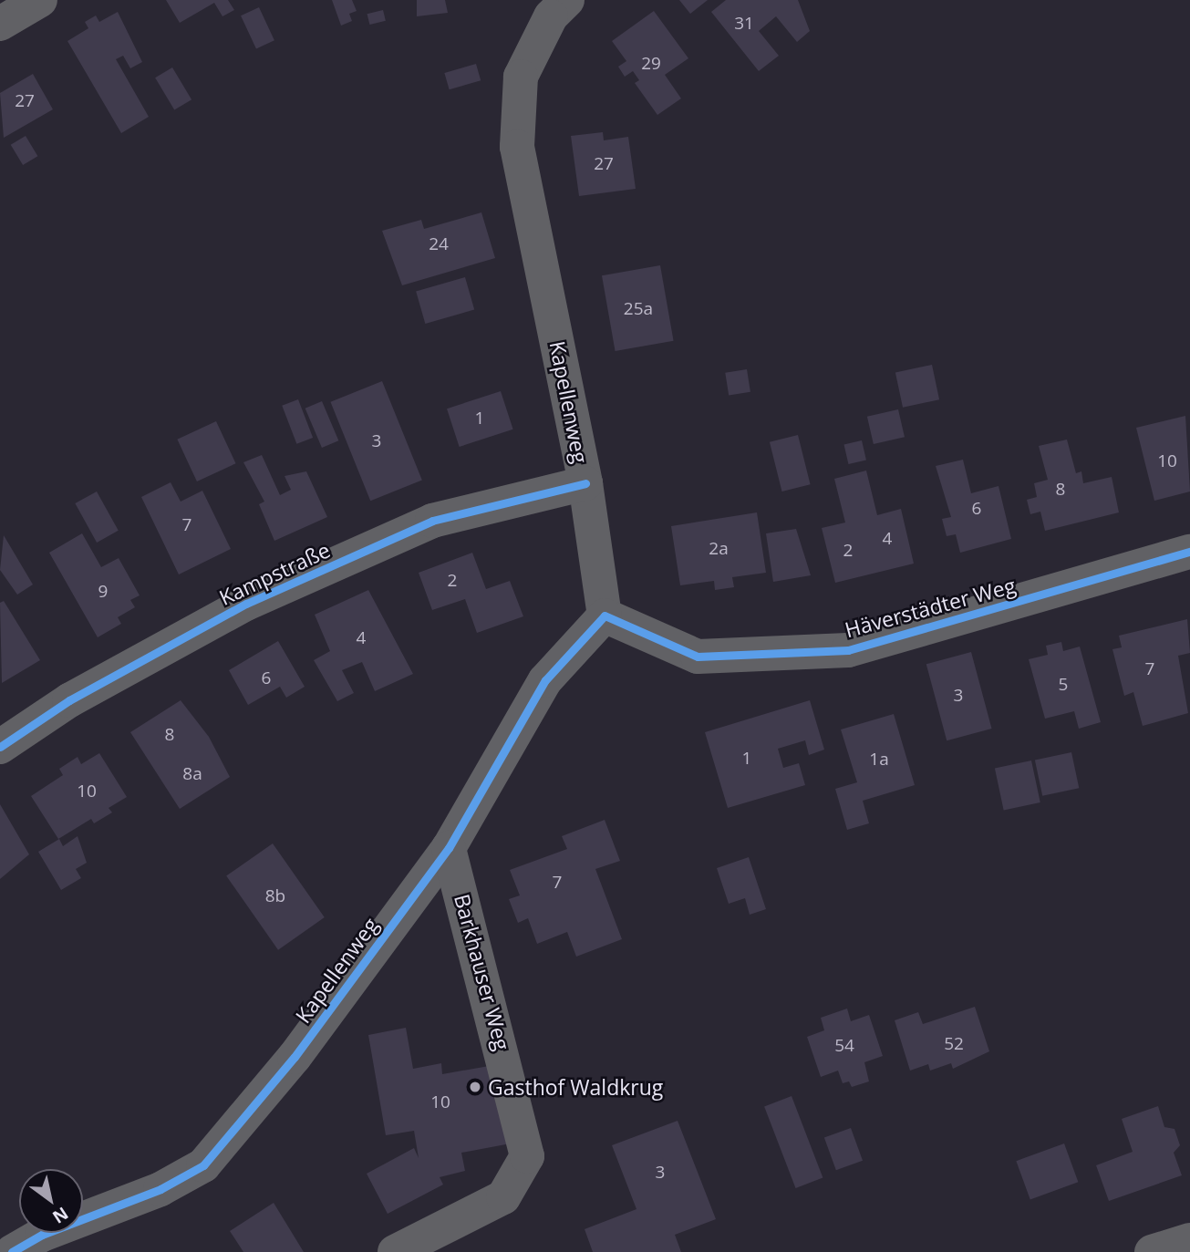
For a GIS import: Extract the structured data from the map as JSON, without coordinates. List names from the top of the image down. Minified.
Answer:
{"streets":{"street":["Kapellenweg","Kampstraße","Häverstädter Weg","Barkhauser Weg"]},"crossings":[["Kapellenweg","Kampstraße"],["Kapellenweg","Häverstädter Weg"],["Kapellenweg","Barkhauser Weg"]],"places":["Gasthof Waldkrug"],"house_numbers":["31","29","27","27","24","25a","1","3","10","8","6","7","4","2a","2","2","9","4","7","6","5","3","8","1","1a","8a","10","7","8b","52","54","10","3"],"north":"bottom right"}
